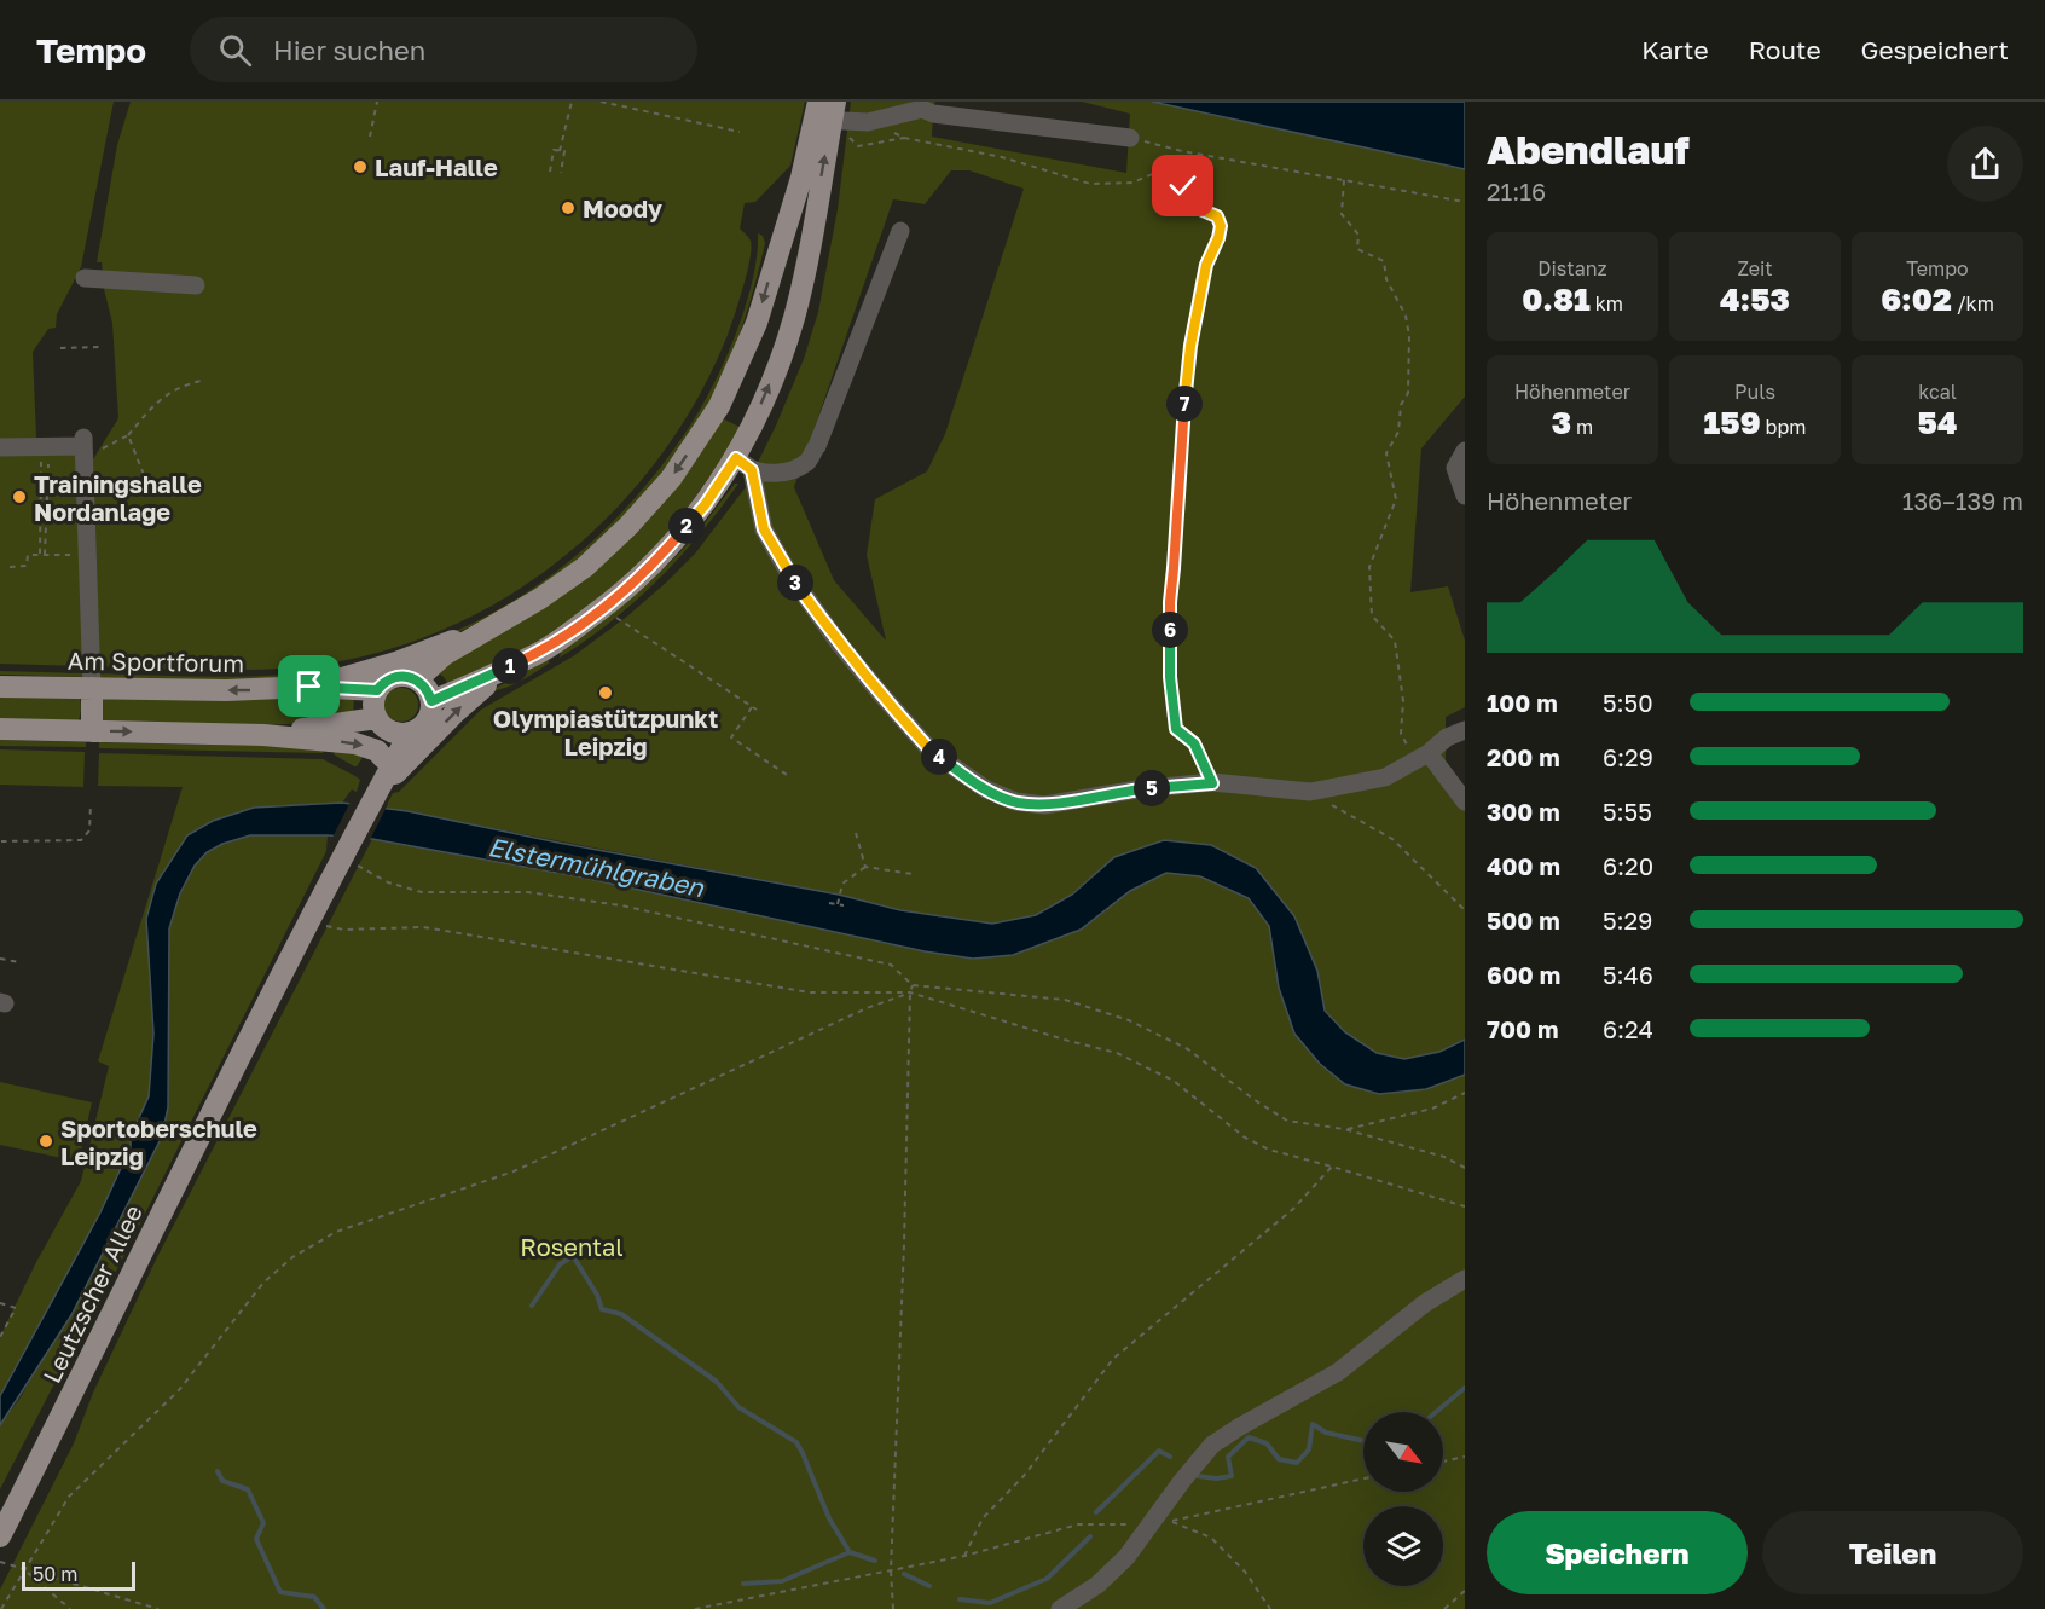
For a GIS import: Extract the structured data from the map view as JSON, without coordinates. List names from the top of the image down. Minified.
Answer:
{"streets":{"main road":["Am Sportforum","Leutzscher Allee"]},"crossings":[["Am Sportforum","Leutzscher Allee"]],"water":["Elstermühlgraben"],"parks":["Rosental"],"places":["Lauf-Halle","Moody","Trainingshalle Nordanlage","Olympiastützpunkt Leipzig","Sportoberschule Leipzig"],"scale_bar":"50 m","north":"bottom right","page":{"header":"Tempo","search":"Hier suchen","nav":["Karte","Route","Gespeichert"],"heading":["Abendlauf","21:16"],"stats":[["Distanz","0.81 km"],["Zeit","4:53"],["Tempo","6:02 /km"],["Höhenmeter","3 m"],["Puls","159 bpm"],["kcal","54"]],"pins":["7","2","3","6","1","4","5"],"chart":["Höhenmeter","136–139 m"],"list":[{"name":"100 m","note":"5:50"},{"name":"200 m","note":"6:29"},{"name":"300 m","note":"5:55"},{"name":"400 m","note":"6:20"},{"name":"500 m","note":"5:29"},{"name":"600 m","note":"5:46"},{"name":"700 m","note":"6:24"}],"buttons":["Speichern","Teilen"],"scale":"50 m"}}
